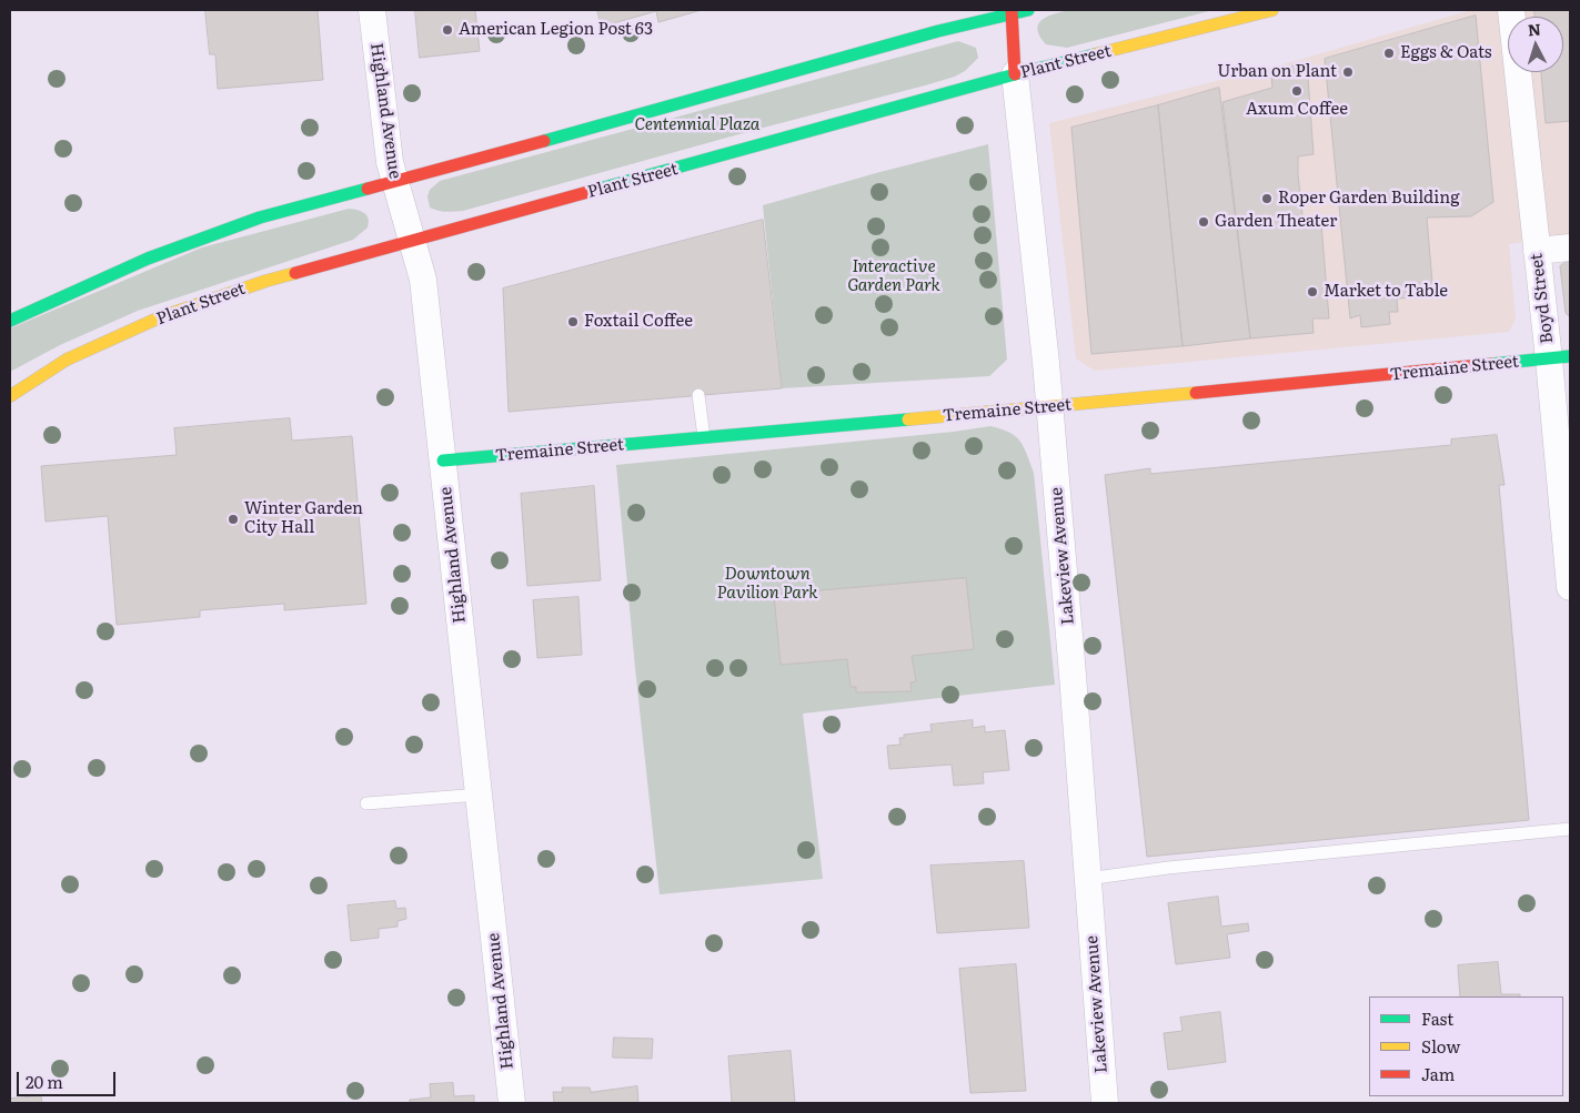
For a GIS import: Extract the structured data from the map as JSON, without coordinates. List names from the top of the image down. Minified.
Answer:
{"streets":{"main road":["Plant Street","Tremaine Street","Lakeview Avenue"],"street":["Highland Avenue","Boyd Street"]},"crossings":[["Plant Street","Highland Avenue"],["Plant Street","Lakeview Avenue"],["Highland Avenue","Tremaine Street"],["Boyd Street","Tremaine Street"],["Tremaine Street","Lakeview Avenue"]],"parks":["Centennial Plaza","Interactive Garden Park","Downtown Pavilion Park"],"places":["American Legion Post 63","Eggs & Oats","Urban on Plant","Axum Coffee","Roper Garden Building","Garden Theater","Market to Table","Foxtail Coffee","Winter Garden City Hall"],"legend":["Fast","Slow","Jam"],"scale_bar":"20 m","north":"top"}
